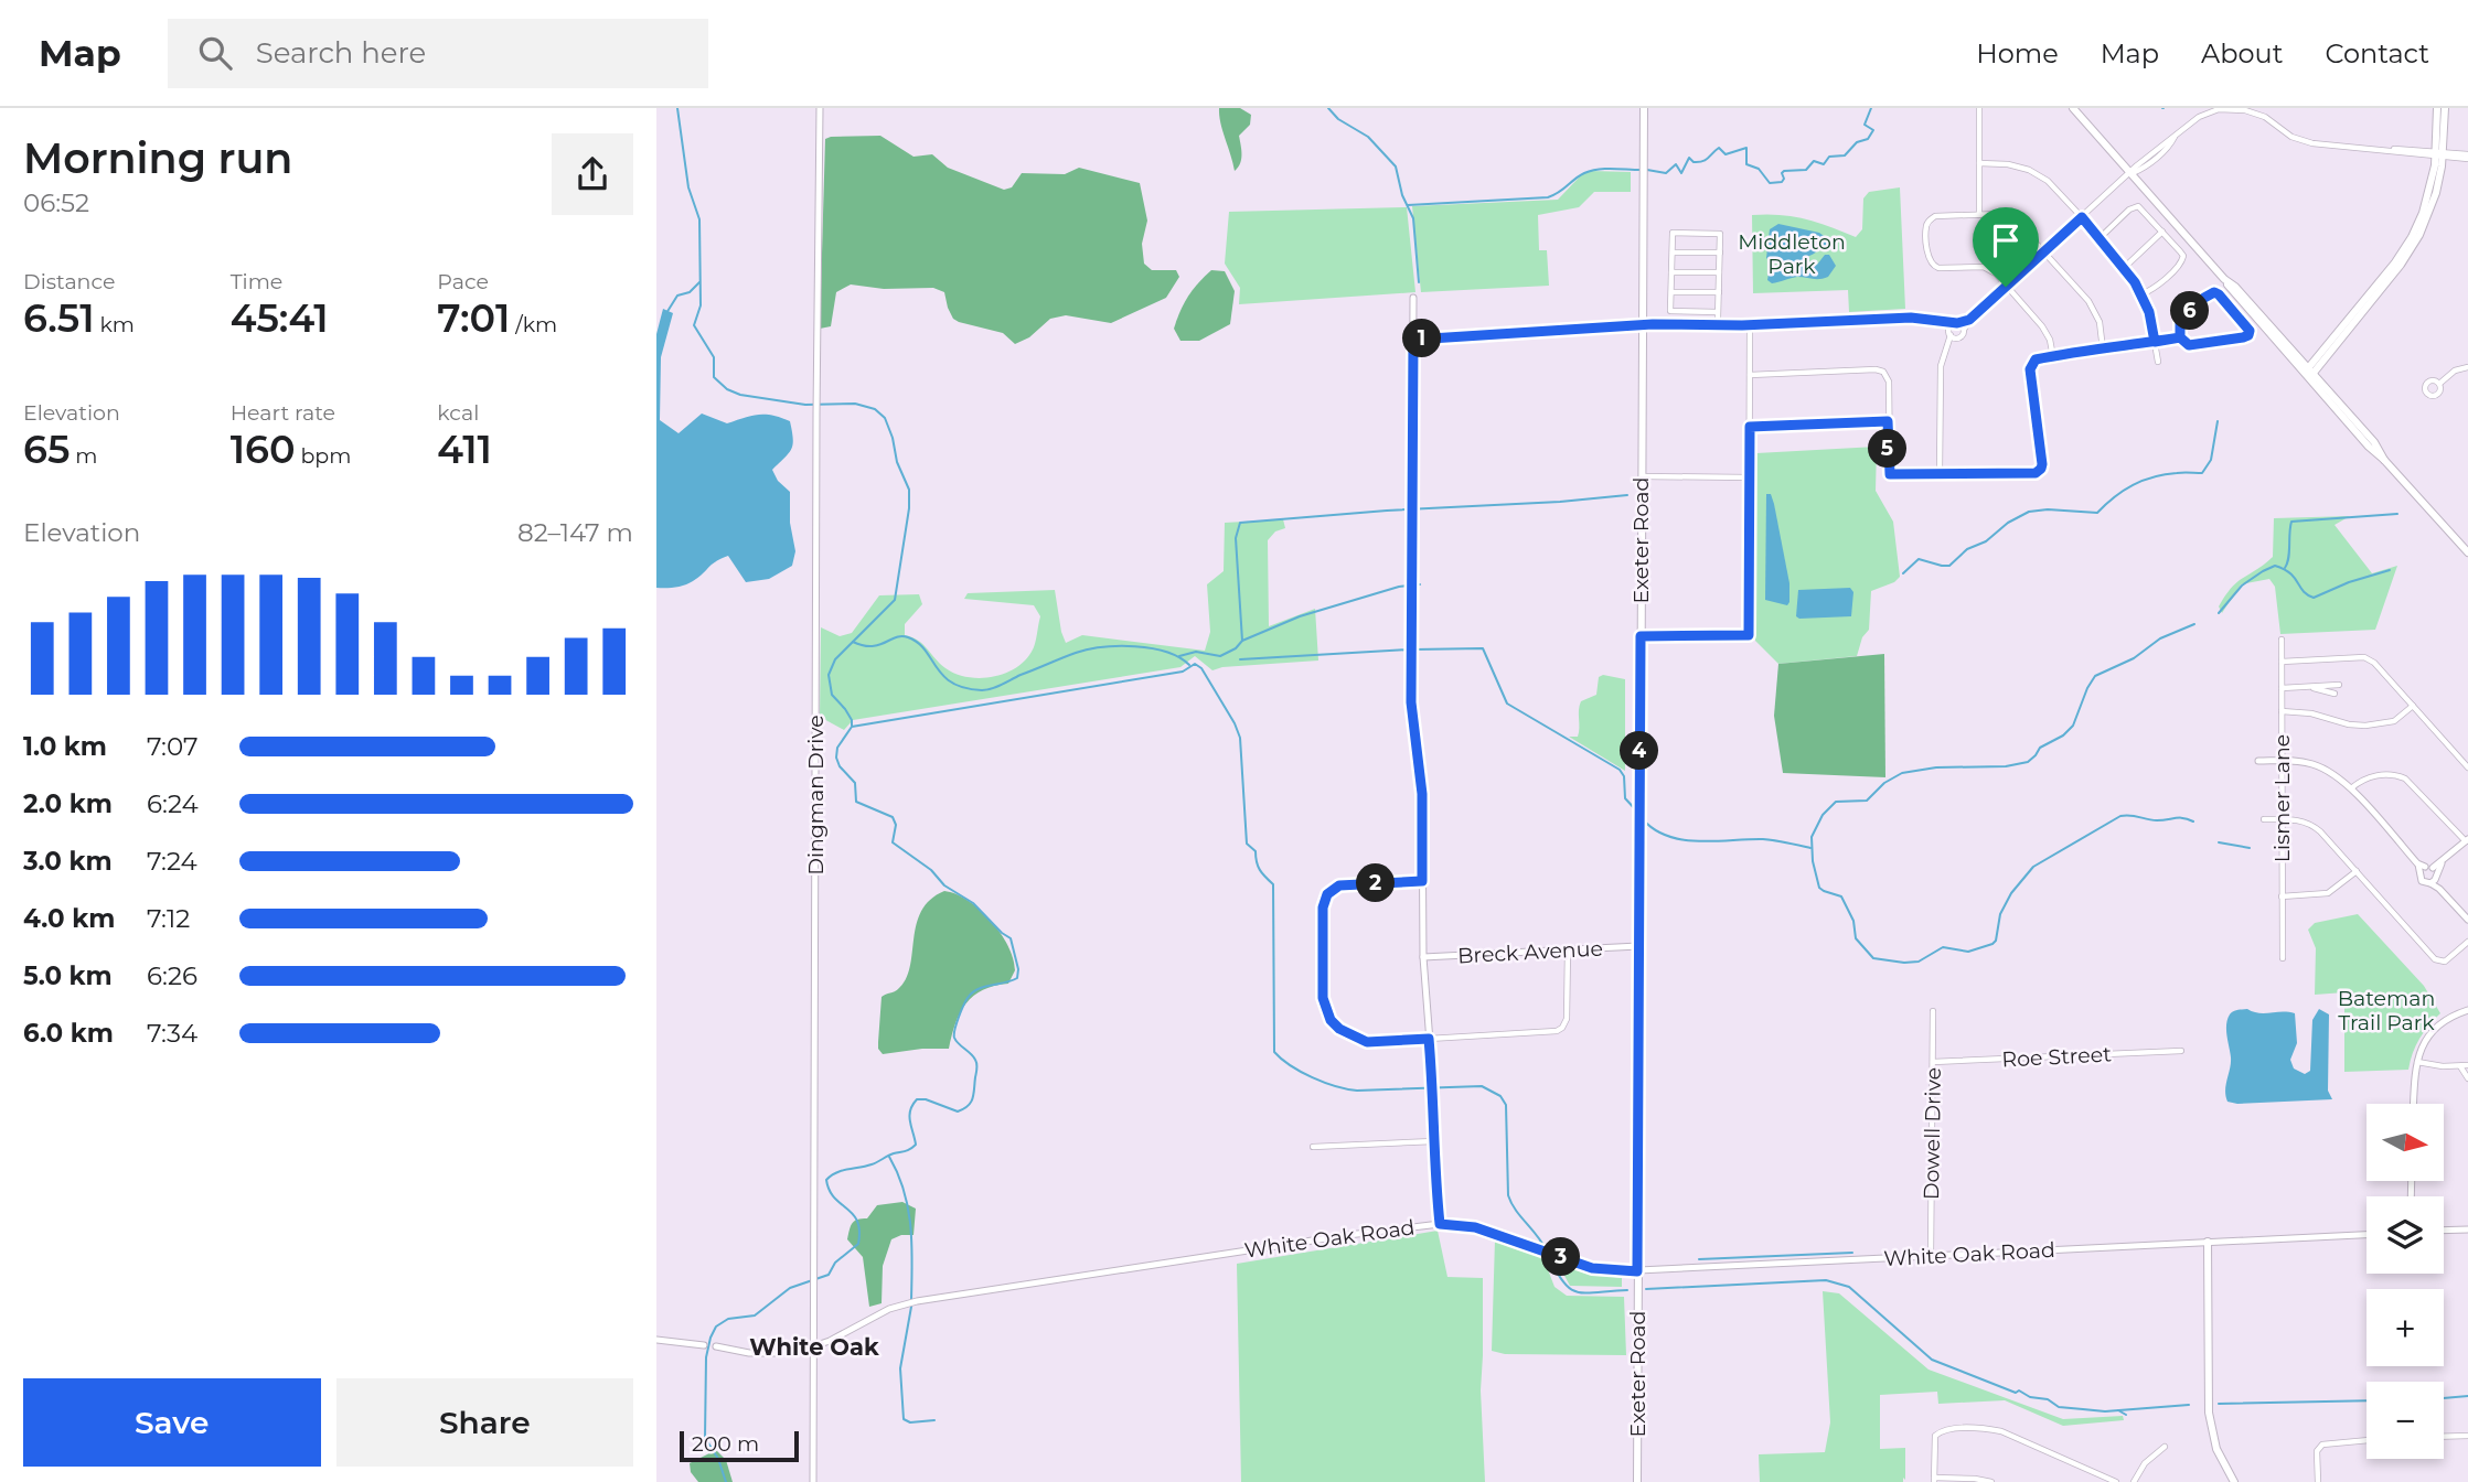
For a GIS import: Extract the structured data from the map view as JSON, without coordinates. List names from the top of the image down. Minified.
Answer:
{"streets":{"main road":["Exeter Road"],"street":["Dingman Drive","Lismer Lane","Breck Avenue","Roe Street","Dowell Drive","White Oak Road"]},"crossings":[["Exeter Road","Breck Avenue"],["Exeter Road","White Oak Road"],["Dingman Drive","White Oak Road"],["Roe Street","Dowell Drive"],["Dowell Drive","White Oak Road"]],"districts":["White Oak"],"parks":["Middleton Park","Bateman Trail Park"],"scale_bar":"200 m","north":"right","page":{"header":"Map","search":"Search here","nav":["Home","Map","About","Contact"],"heading":["Morning run","06:52"],"stats":[["Distance","6.51 km"],["Time","45:41"],["Pace","7:01 /km"],["Elevation","65 m"],["Heart rate","160 bpm"],["kcal","411"]],"pins":["6","1","5","4","2","3"],"chart":["Elevation","82–147 m"],"list":[{"name":"1.0 km","note":"7:07"},{"name":"2.0 km","note":"6:24"},{"name":"3.0 km","note":"7:24"},{"name":"4.0 km","note":"7:12"},{"name":"5.0 km","note":"6:26"},{"name":"6.0 km","note":"7:34"}],"map_buttons":["+","−"],"buttons":["Save","Share"],"scale":"200 m"}}
